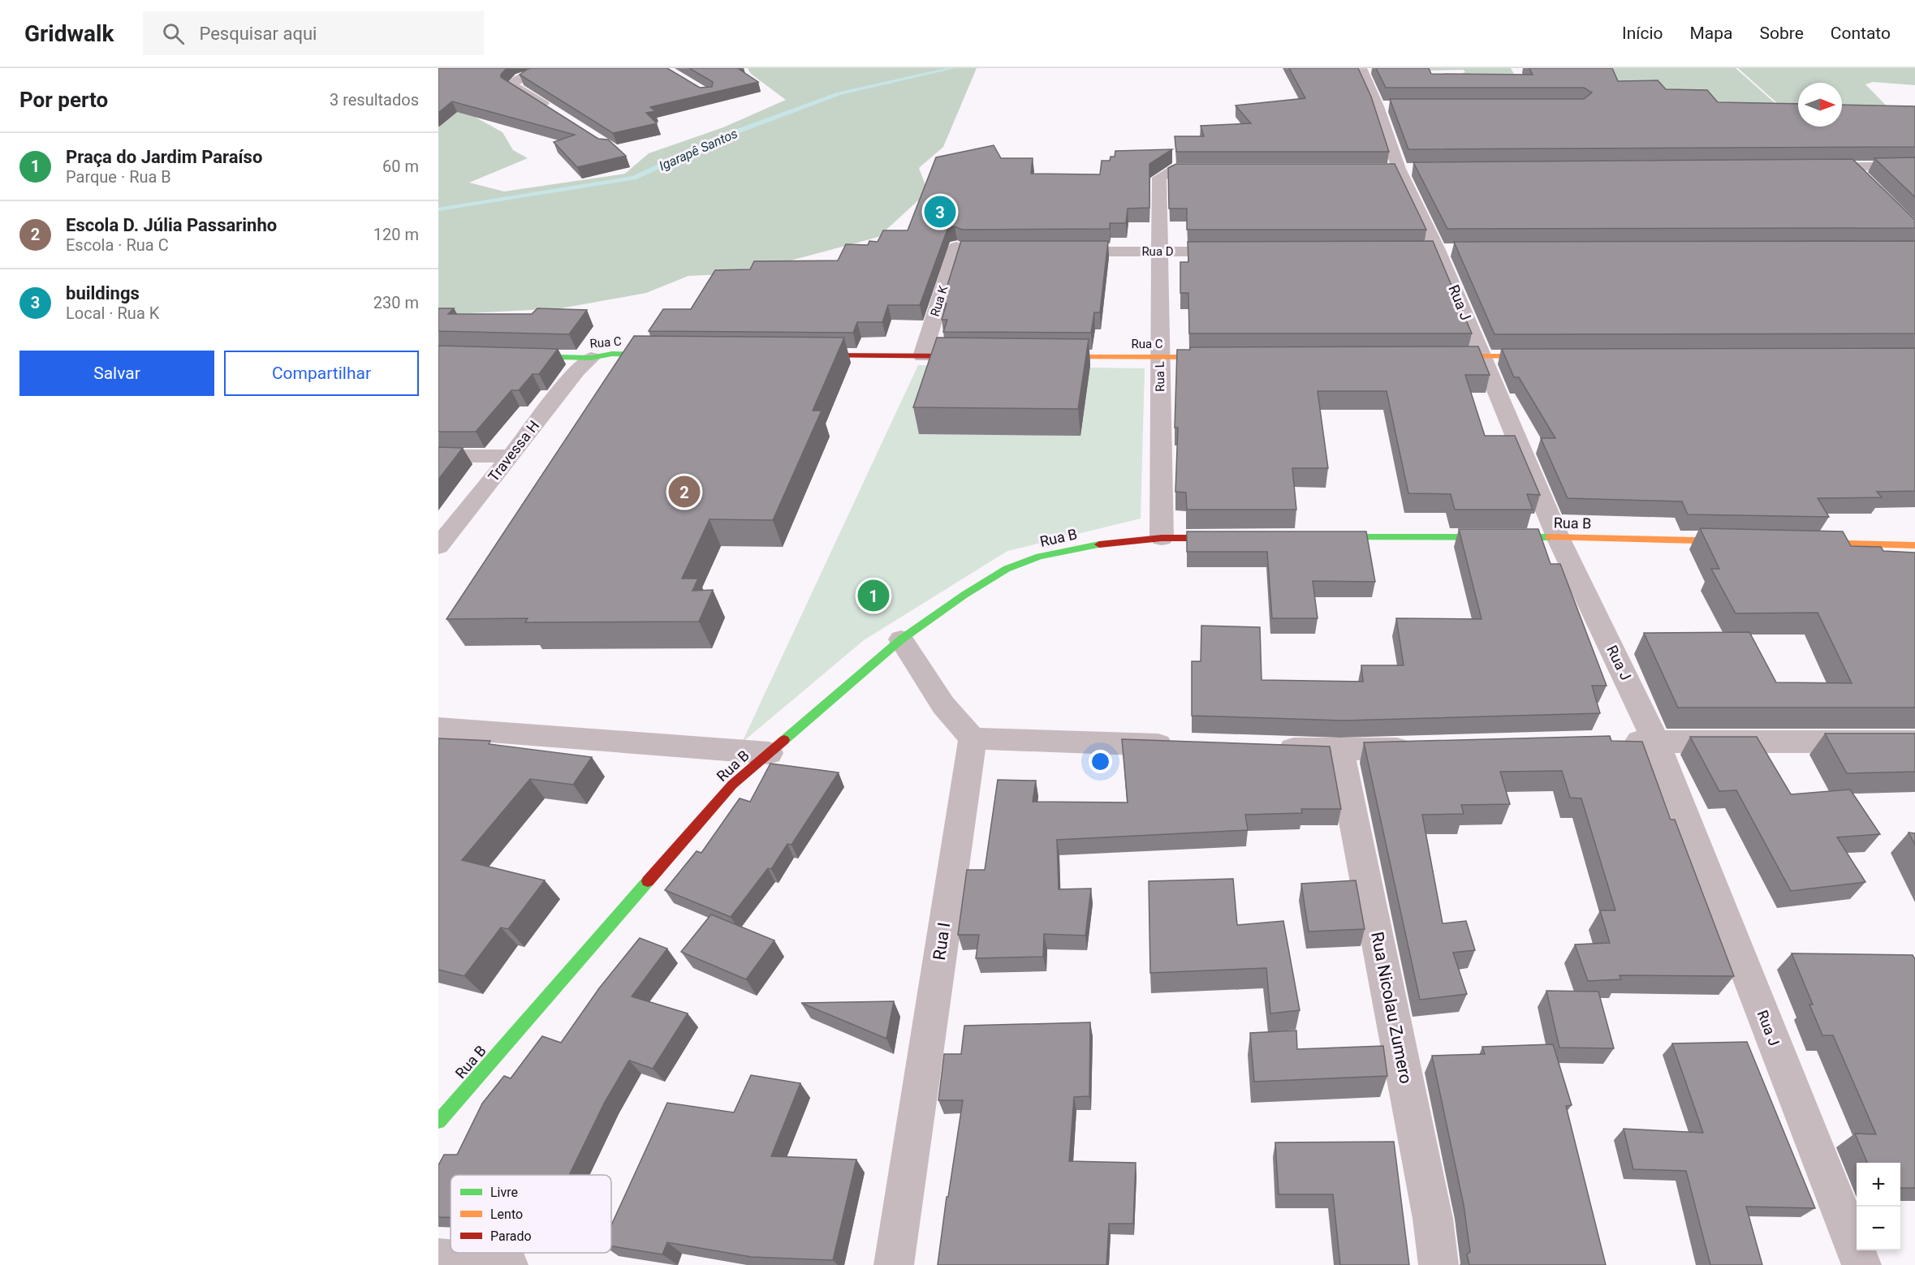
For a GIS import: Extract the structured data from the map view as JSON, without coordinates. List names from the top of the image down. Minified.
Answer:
{"streets":{"street":["Rua D","Rua K","Rua J","Rua C","Rua L","Travessa H","Rua B","Rua I","Rua Nicolau Zumero"]},"crossings":[["Rua D","Rua L"],["Rua J","Rua B"],["Rua C","Rua L"],["Rua C","Travessa H"],["Rua L","Rua B"]],"water":["Igarapê Santos"],"legend":["Livre","Lento","Parado"],"north":"right","page":{"header":"Gridwalk","search":"Pesquisar aqui","nav":["Início","Mapa","Sobre","Contato"],"heading":["Por perto","3 resultados"],"list":[{"mark":"1","name":"Praça do Jardim Paraíso","note":"Parque · Rua B","value":"60 m"},{"mark":"2","name":"Escola D. Júlia Passarinho","note":"Escola · Rua C","value":"120 m"},{"mark":"3","name":"buildings","note":"Local · Rua K","value":"230 m"}],"pins":["3","2","1"],"buttons":["Salvar","Compartilhar"],"map_buttons":["+","−"]}}
